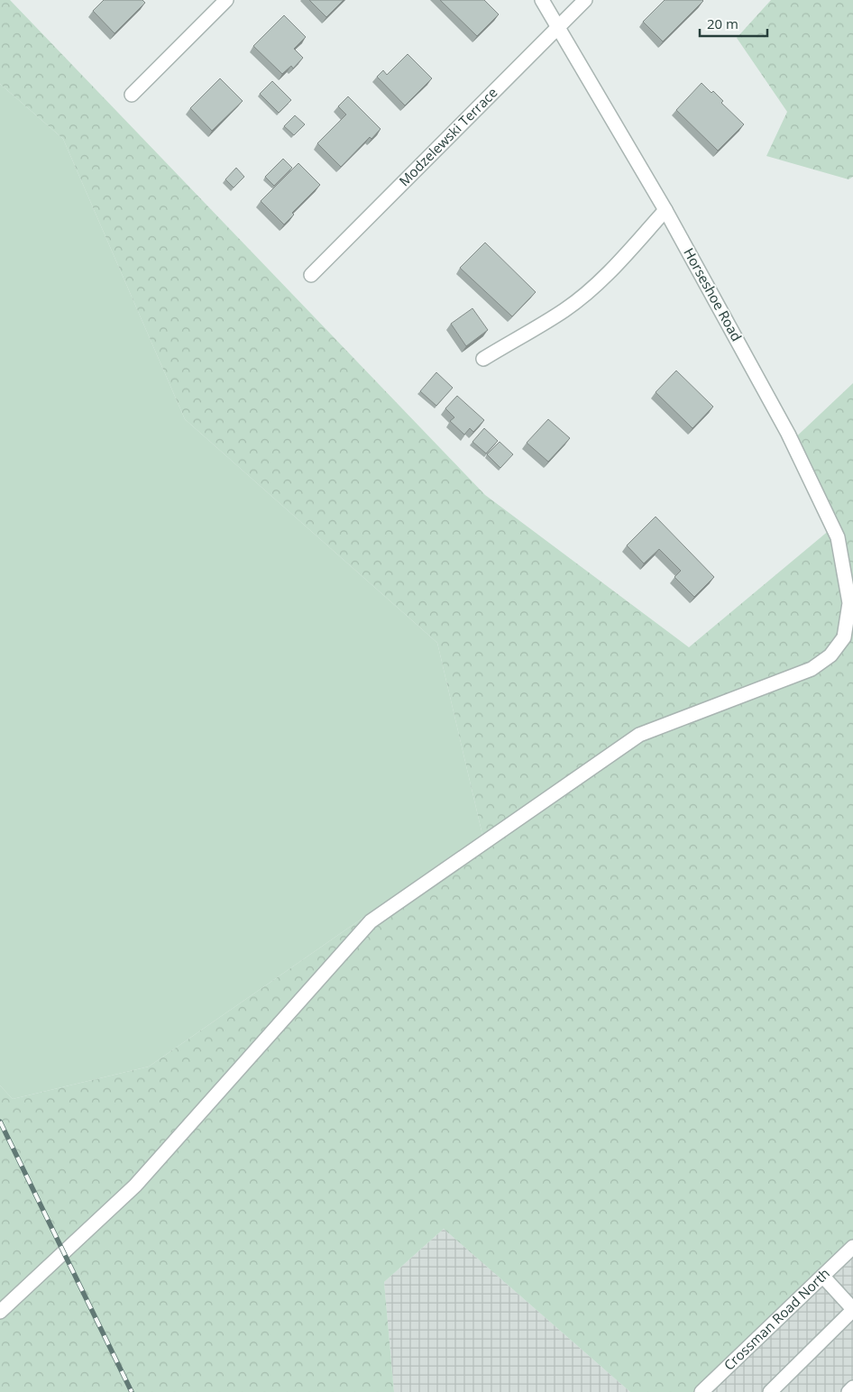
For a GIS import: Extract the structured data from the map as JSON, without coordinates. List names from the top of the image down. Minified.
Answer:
{"streets":{"street":["Modzelewski Terrace","Horseshoe Road","Crossman Road North"]},"crossings":[["Modzelewski Terrace","Horseshoe Road"]],"scale_bar":"20 m"}
